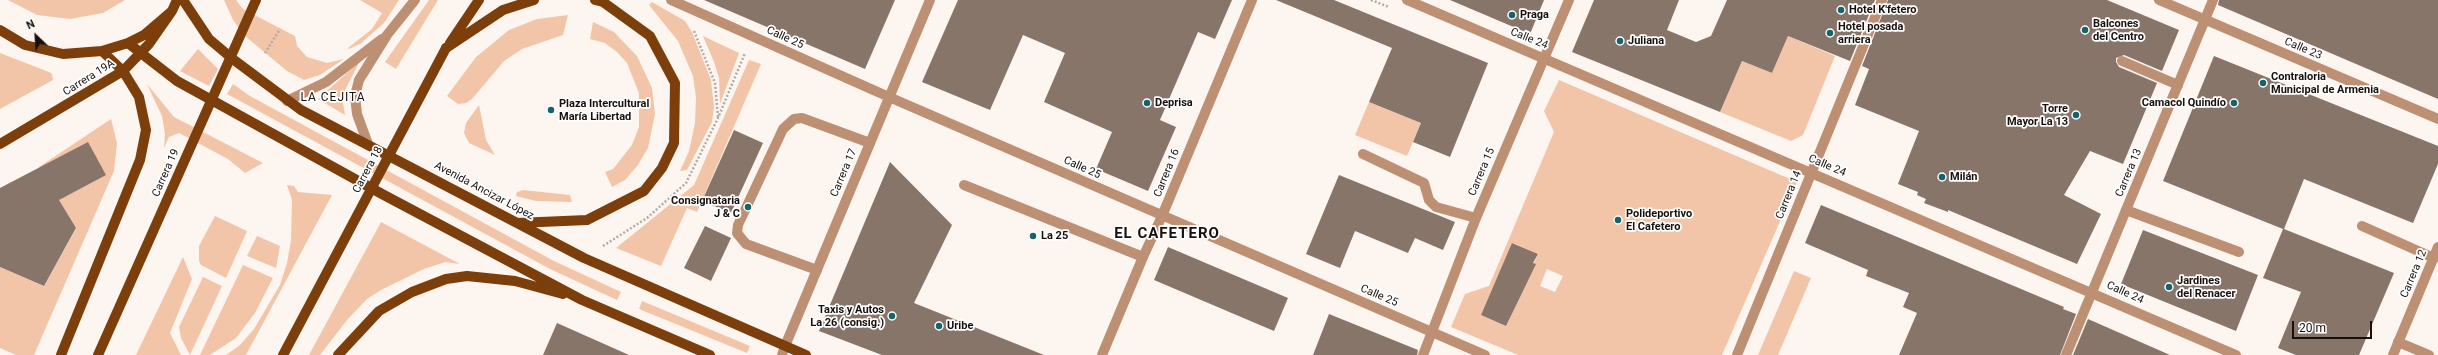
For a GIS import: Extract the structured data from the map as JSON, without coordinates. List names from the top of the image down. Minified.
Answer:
{"streets":{"main road":["Carrera 19A","Carrera 18","Carrera 19","Avenida Ancizar López"],"street":["Calle 25","Calle 24","Calle 23","Carrera 15","Carrera 17","Carrera 16","Carrera 13","Carrera 14","Carrera 12"]},"crossings":[["Calle 25","Carrera 15"],["Calle 25","Carrera 17"],["Calle 25","Carrera 16"],["Calle 24","Carrera 15"],["Calle 24","Carrera 13"],["Calle 24","Carrera 14"],["Calle 23","Carrera 13"],["Carrera 18","Avenida Ancizar López"],["Carrera 17","Avenida Ancizar López"]],"districts":["LA CEJITA","EL CAFETERO"],"places":["Hotel K'fetero","Praga","Balcones del Centro","Hotel posada arriera","Juliana","Contraloria Municipal de Armenia","Deprisa","Camacol Quindío","Plaza Intercultural María Libertad","Torre Mayor La 13","Milán","Consignataria J & C","Polideportivo El Cafetero","La 25","Jardines del Renacer","Taxis y Autos La 26 (consig.)","Uribe"],"scale_bar":"20 m","north":"top left"}
